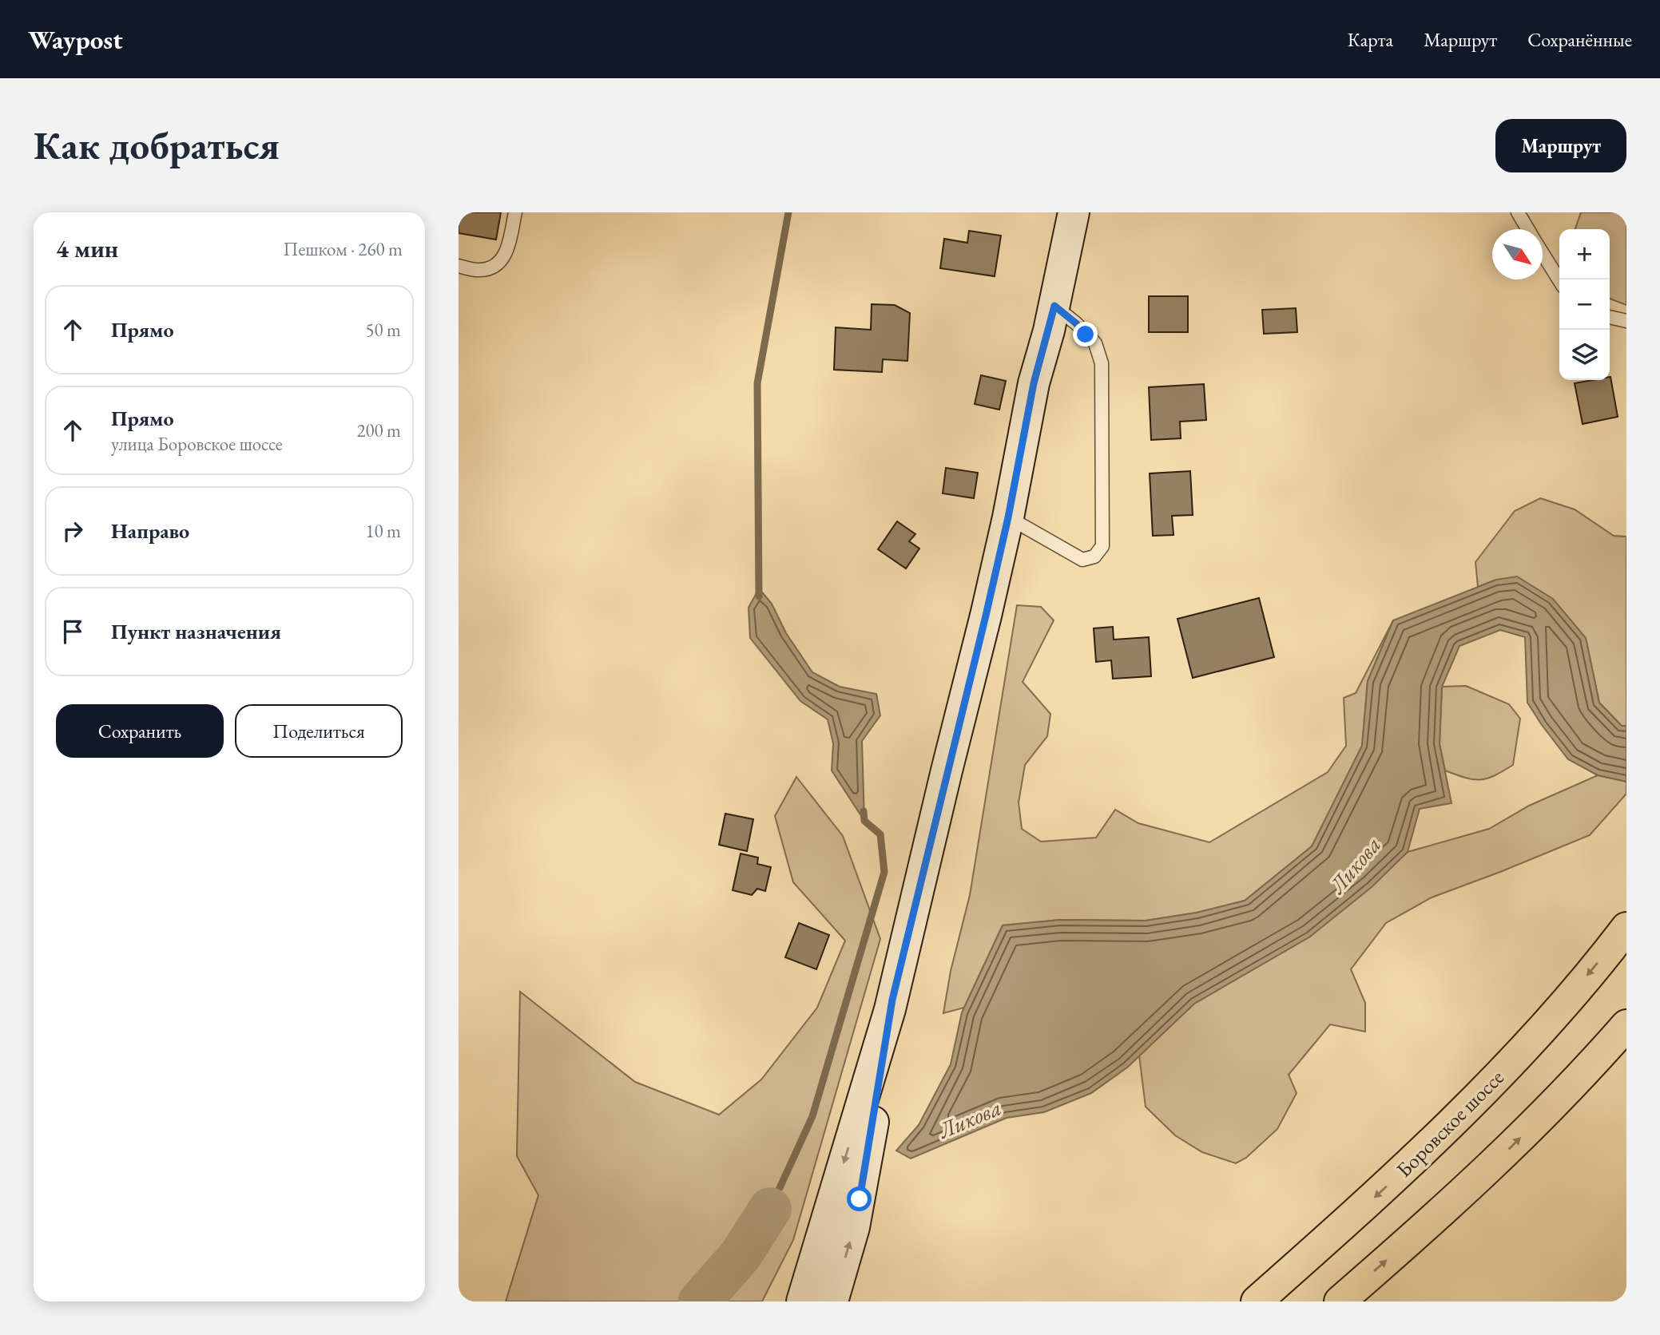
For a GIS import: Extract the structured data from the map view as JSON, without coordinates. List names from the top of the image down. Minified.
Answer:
{"streets":{"main road":["Боровское шоссе"]},"water":["Ликова"],"north":"bottom right","page":{"header":"Waypost","nav":["Карта","Маршрут","Сохранённые"],"buttons":["Маршрут",["Сохранить","Поделиться"]],"title":"Как добраться","heading":["4 мин","Пешком · 260 m"],"map_buttons":["+","−"],"list":[["Прямо","50 m"],["Прямо","улица Боровское шоссе","200 m"],["Направо","10 m"],"Пункт назначения"]}}
